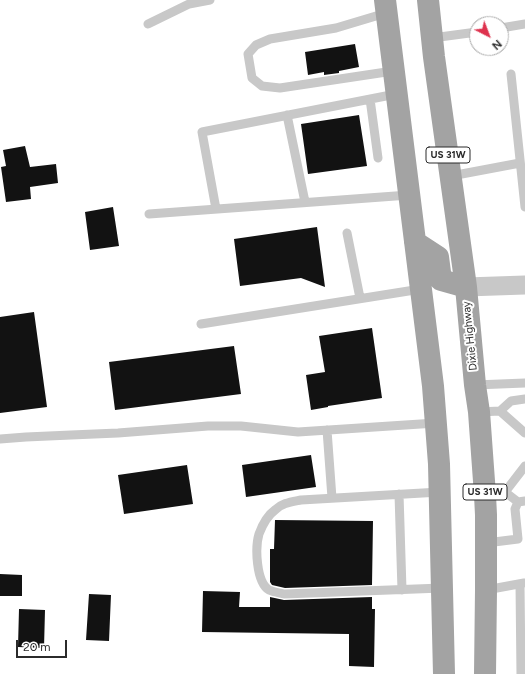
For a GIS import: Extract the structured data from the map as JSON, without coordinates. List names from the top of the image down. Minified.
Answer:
{"streets":{"main road":["US 31W","Dixie Highway"]},"scale_bar":"20 m","north":"bottom right"}
